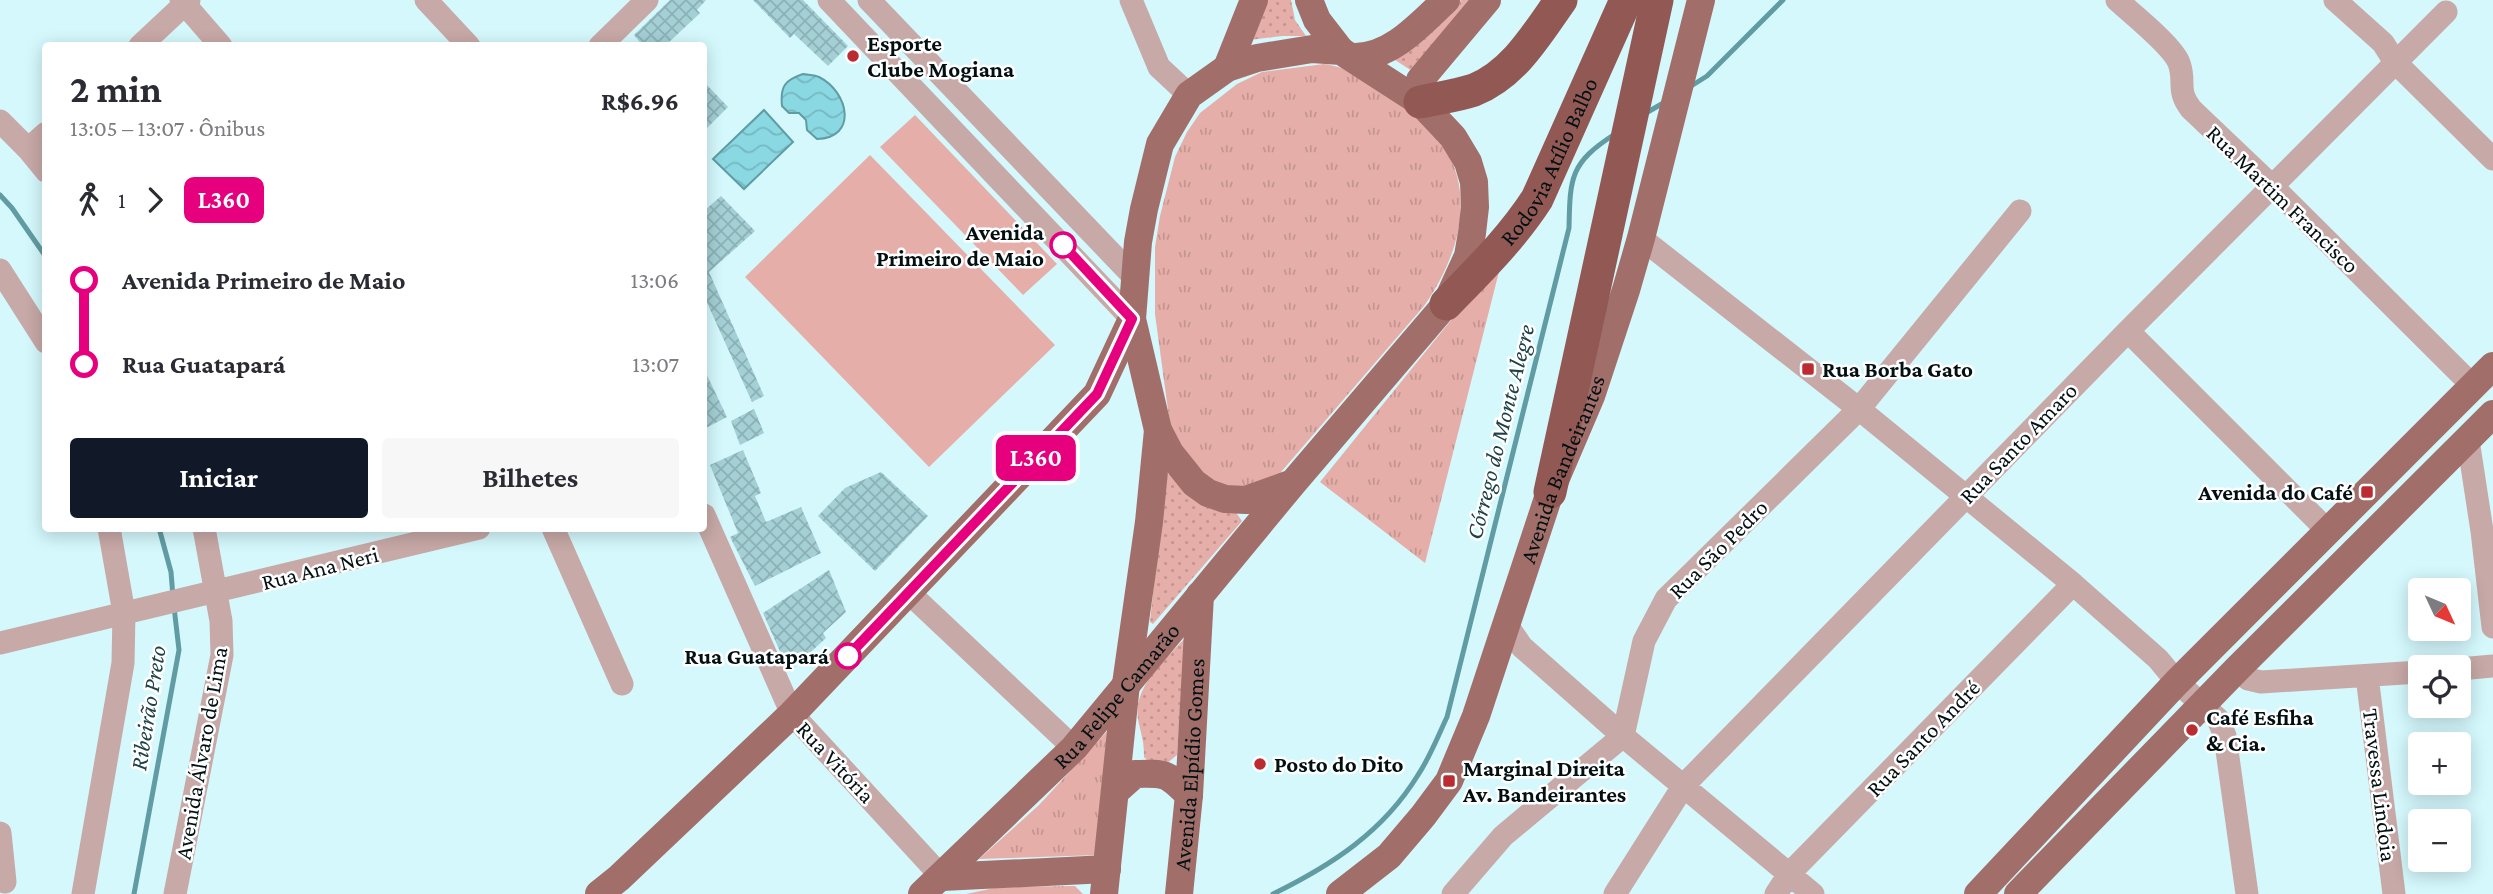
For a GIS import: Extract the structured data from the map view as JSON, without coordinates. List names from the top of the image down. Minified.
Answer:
{"streets":{"highway":["Rodovia Atílio Balbo"],"main road":["Avenida Bandeirantes","Rua Felipe Camarão","Avenida Elpídio Gomes"],"street":["Rua Martim Francisco","Rua Santo Amaro","Rua São Pedro","Rua Ana Neri","Rua Santo André","Avenida Álvaro de Lima","Rua Vitória","Travessa Lindoia"]},"crossings":[["Rua Martim Francisco","Rua Santo Amaro"],["Rua Ana Neri","Avenida Álvaro de Lima"],["Rua Felipe Camarão","Rua Vitória"],["Rua Felipe Camarão","Avenida Elpídio Gomes"]],"water":["Córrego do Monte Alegre","Ribeirão Preto"],"places":{"other":["Esporte Clube Mogiana","Avenida Primeiro de Maio","Rua Guatapará","Café Esfiha & Cia.","Posto do Dito"],"transit":["Rua Borba Gato","Avenida do Café","Marginal Direita Av. Bandeirantes"]},"lines":["bus line L360"],"north":"bottom right","page":{"on_map":"L360","heading":["2 min","13:05 – 13:07 · Ônibus","R$6.96"],"legs":["1","L360"],"list":[{"name":"Avenida Primeiro de Maio","value":"13:06"},{"name":"Rua Guatapará","value":"13:07"}],"buttons":["Iniciar","Bilhetes"],"map_buttons":["+","−"]}}
